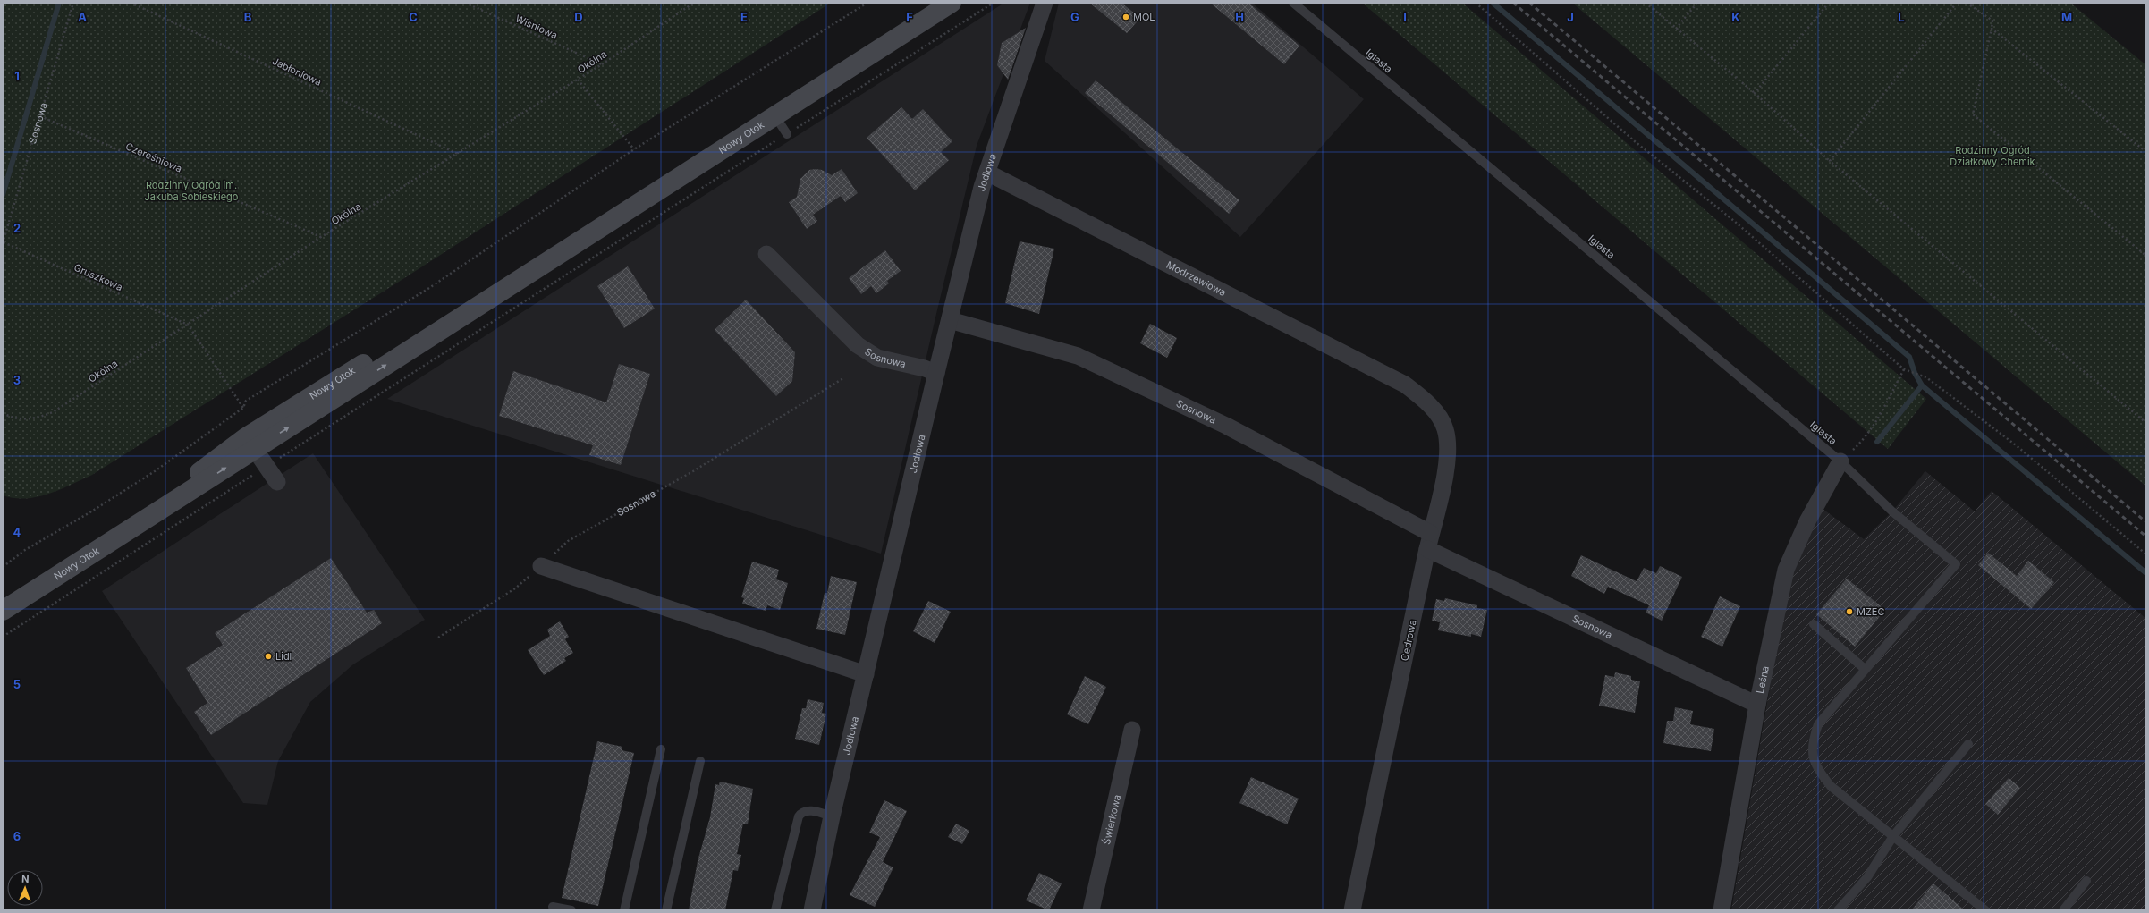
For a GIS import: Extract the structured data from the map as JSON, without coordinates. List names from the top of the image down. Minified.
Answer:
{"streets":{"main road":["Nowy Otok"],"street":["Sosnowa","Jodłowa","Modrzewiowa","Cedrowa","Leśna","Świerkowa"],"lane":["Iglasta"],"path":["Wiśniowa","Okólna","Jabłoniowa","Czereśniowa","Gruszkowa"]},"crossings":[["Wiśniowa","Okólna"],["Iglasta","Leśna"],["Okólna","Jabłoniowa"],["Okólna","Czereśniowa"],["Okólna","Gruszkowa"],["Sosnowa","Czereśniowa"],["Sosnowa","Jodłowa"],["Sosnowa","Gruszkowa"],["Sosnowa","Cedrowa"],["Sosnowa","Leśna"],["Jodłowa","Modrzewiowa"],["Modrzewiowa","Cedrowa"]],"parks":["Rodzinny Ogród Działkowy Chemik","Rodzinny Ogród im. Jakuba Sobieskiego"],"places":["MOL","MZEC","Lidl"],"north":"top","grid":{"columns":["A","B","C","D","E","F","G","H","I","J","K","L","M"],"rows":["1","2","3","4","5","6"]}}
